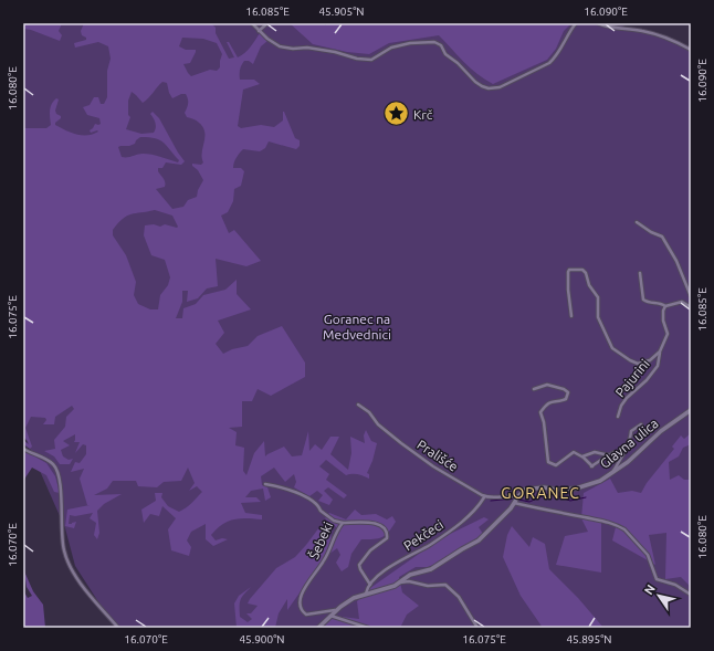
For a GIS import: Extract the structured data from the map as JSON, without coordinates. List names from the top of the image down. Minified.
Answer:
{"streets":{"street":["Pajurini","Glavna ulica","Prališće","Pekčeci","Šebeki"]},"crossings":[["Prališće","Pekčeci"],["Pekčeci","Šebeki"]],"districts":["GORANEC"],"parks":["Goranec na Medvednici"],"places":{"place":["Krč"]},"north":"top left","coordinates":["16.085°E","45.905°N","16.090°E","16.080°E","16.075°E","16.070°E","45.900°N","45.895°N"]}
